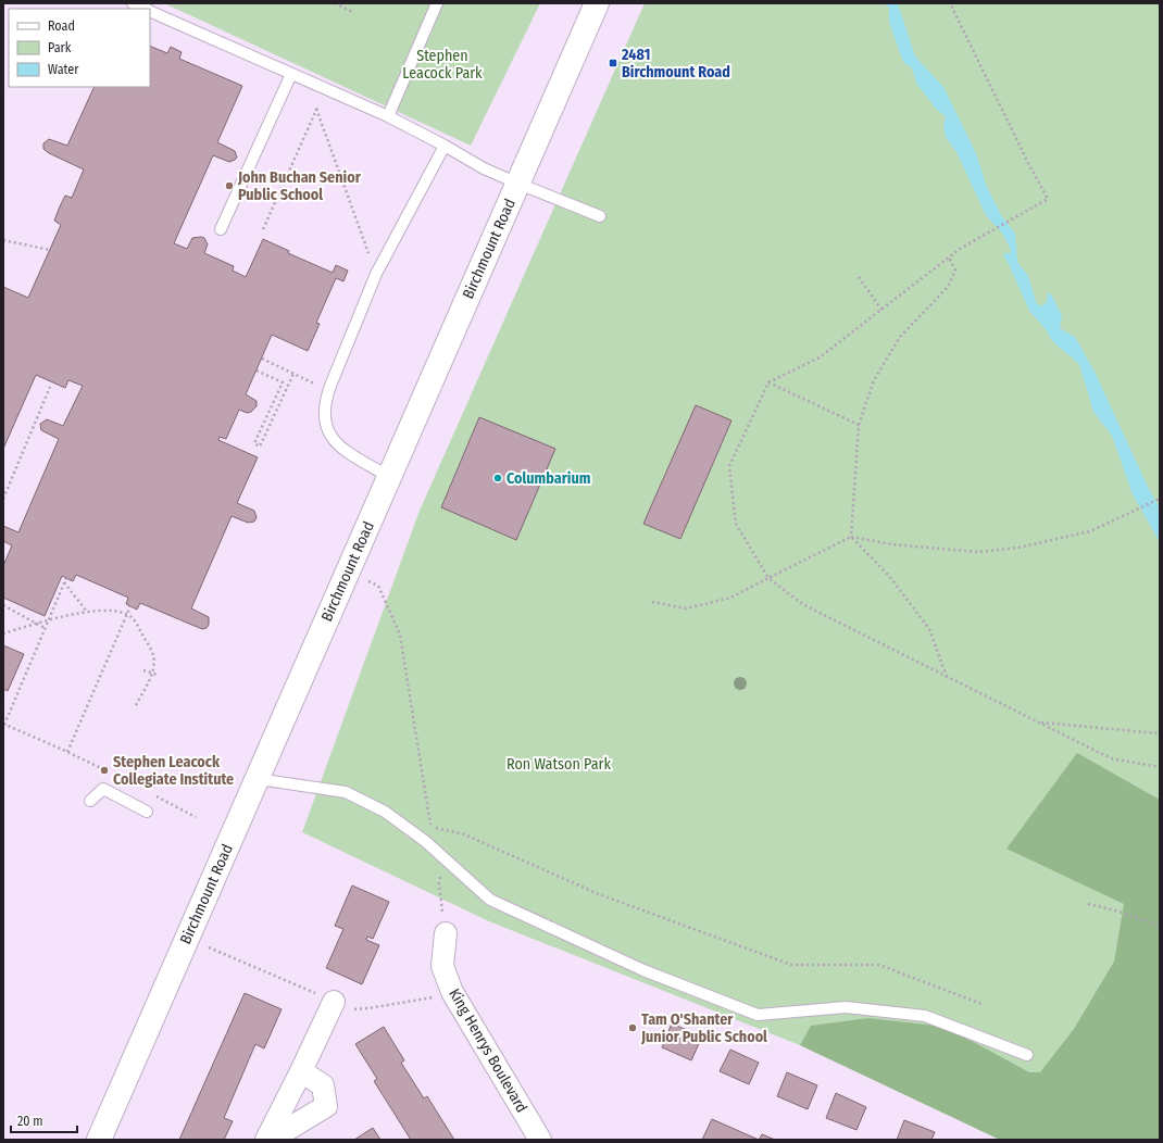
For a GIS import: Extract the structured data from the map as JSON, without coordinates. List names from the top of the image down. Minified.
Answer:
{"streets":{"main road":["Birchmount Road"],"street":["King Henrys Boulevard"]},"parks":["Stephen Leacock Park","Ron Watson Park"],"places":{"transit":["2481 Birchmount Road"],"other":["John Buchan Senior Public School","Columbarium","Stephen Leacock Collegiate Institute","Tam O'Shanter Junior Public School"]},"legend":["Road","Park","Water"],"scale_bar":"20 m"}
